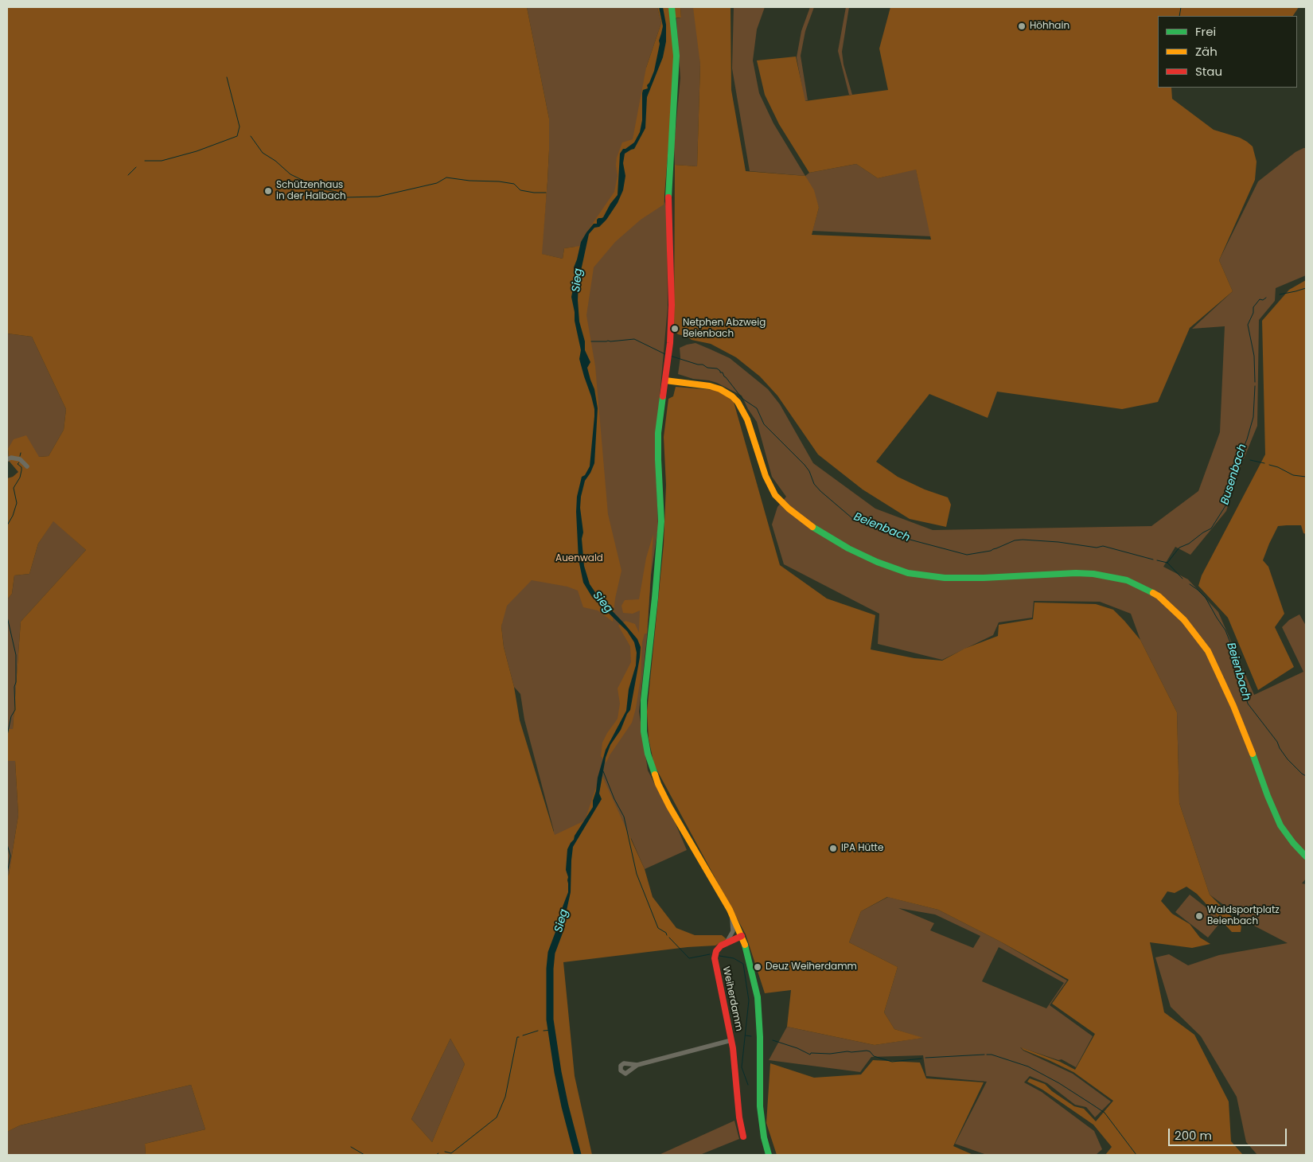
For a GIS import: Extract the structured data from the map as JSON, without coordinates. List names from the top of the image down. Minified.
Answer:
{"streets":{"main road":["Weiherdamm"]},"water":["Sieg","Busenbach","Beienbach"],"parks":["Auenwald"],"places":["Höhhain","Schützenhaus in der Halbach","Netphen Abzweig Beienbach","IPA Hütte","Waldsportplatz Beienbach","Deuz Weiherdamm"],"legend":["Frei","Zäh","Stau"],"scale_bar":"200 m"}
